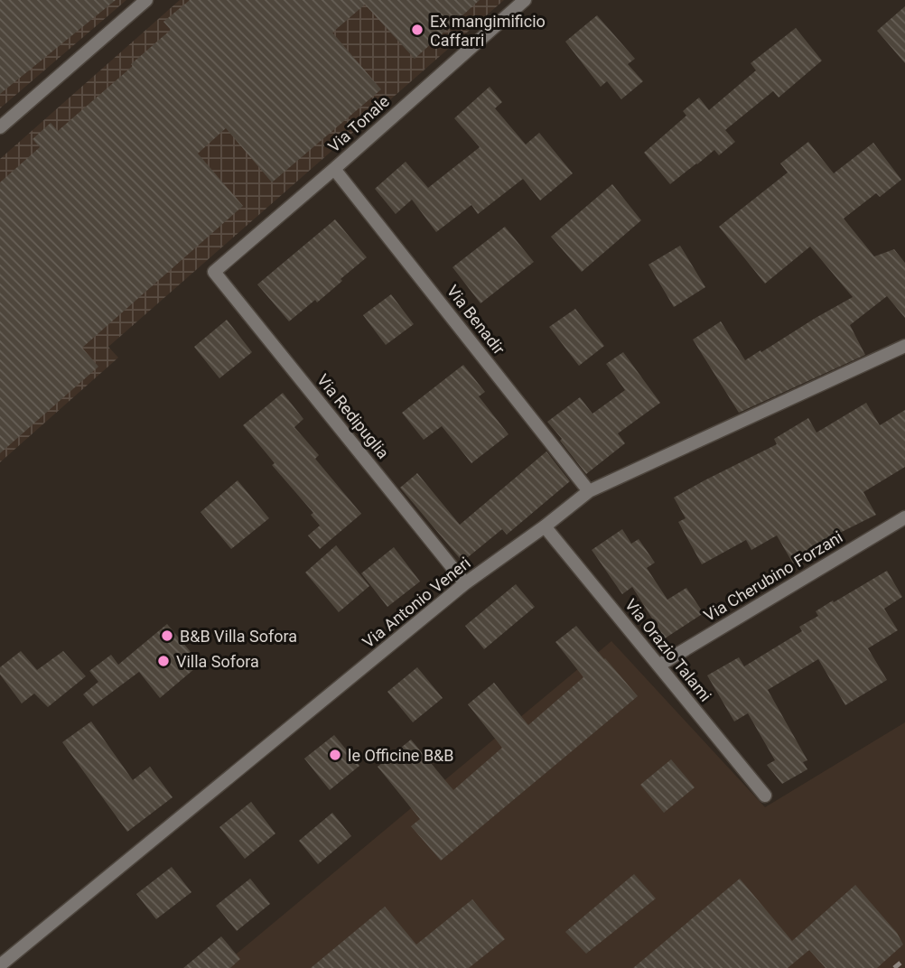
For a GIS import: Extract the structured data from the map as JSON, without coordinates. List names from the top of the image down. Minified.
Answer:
{"streets":{"street":["Via Tonale","Via Benadir","Via Redipuglia","Via Cherubino Forzani","Via Antonio Veneri","Via Orazio Talami"]},"crossings":[["Via Tonale","Via Benadir"],["Via Tonale","Via Redipuglia"],["Via Benadir","Via Antonio Veneri"],["Via Redipuglia","Via Antonio Veneri"],["Via Cherubino Forzani","Via Orazio Talami"],["Via Antonio Veneri","Via Orazio Talami"]],"places":["Ex mangimificio Caffarri","B&B Villa Sofora","Villa Sofora","le Officine B&B"]}
